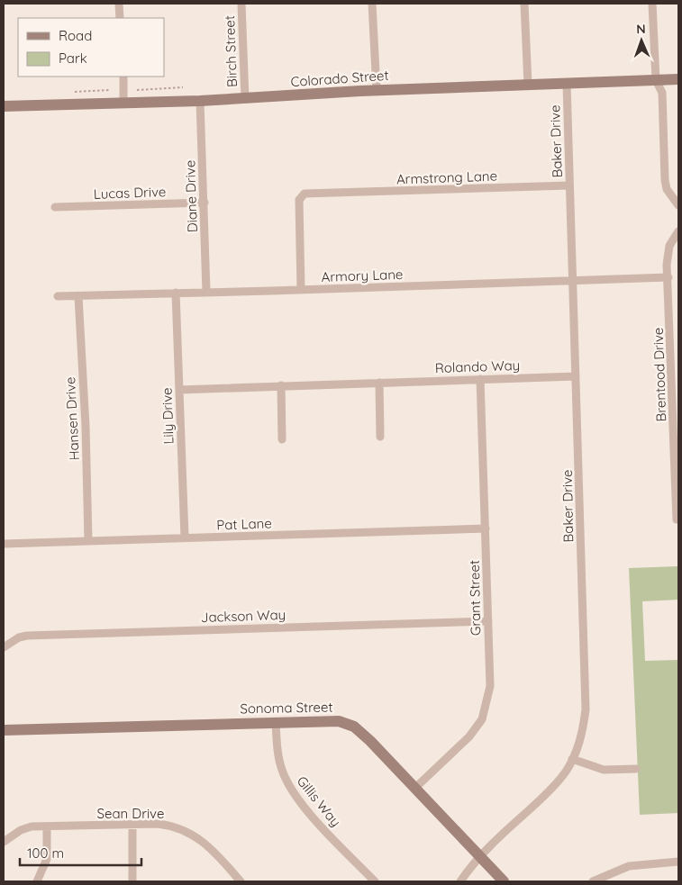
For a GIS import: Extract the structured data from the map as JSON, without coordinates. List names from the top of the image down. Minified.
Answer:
{"streets":{"street":["Birch Street","Colorado Street","Baker Drive","Armstrong Lane","Lucas Drive","Diane Drive","Armory Lane","Rolando Way","Brentood Drive","Lily Drive","Hansen Drive","Pat Lane","Grant Street","Jackson Way","Sonoma Street","Gillis Way","Sean Drive"]},"crossings":[["Birch Street","Colorado Street"],["Colorado Street","Baker Drive"],["Colorado Street","Diane Drive"],["Baker Drive","Armstrong Lane"],["Baker Drive","Armory Lane"],["Baker Drive","Rolando Way"],["Baker Drive","Sonoma Street"],["Armstrong Lane","Armory Lane"],["Lucas Drive","Diane Drive"],["Diane Drive","Armory Lane"],["Armory Lane","Brentood Drive"],["Armory Lane","Lily Drive"],["Armory Lane","Hansen Drive"],["Rolando Way","Lily Drive"],["Rolando Way","Grant Street"],["Lily Drive","Pat Lane"],["Hansen Drive","Pat Lane"],["Pat Lane","Grant Street"],["Grant Street","Jackson Way"],["Grant Street","Sonoma Street"],["Sonoma Street","Gillis Way"]],"legend":["Road","Park"],"scale_bar":"100 m","north":"top"}
